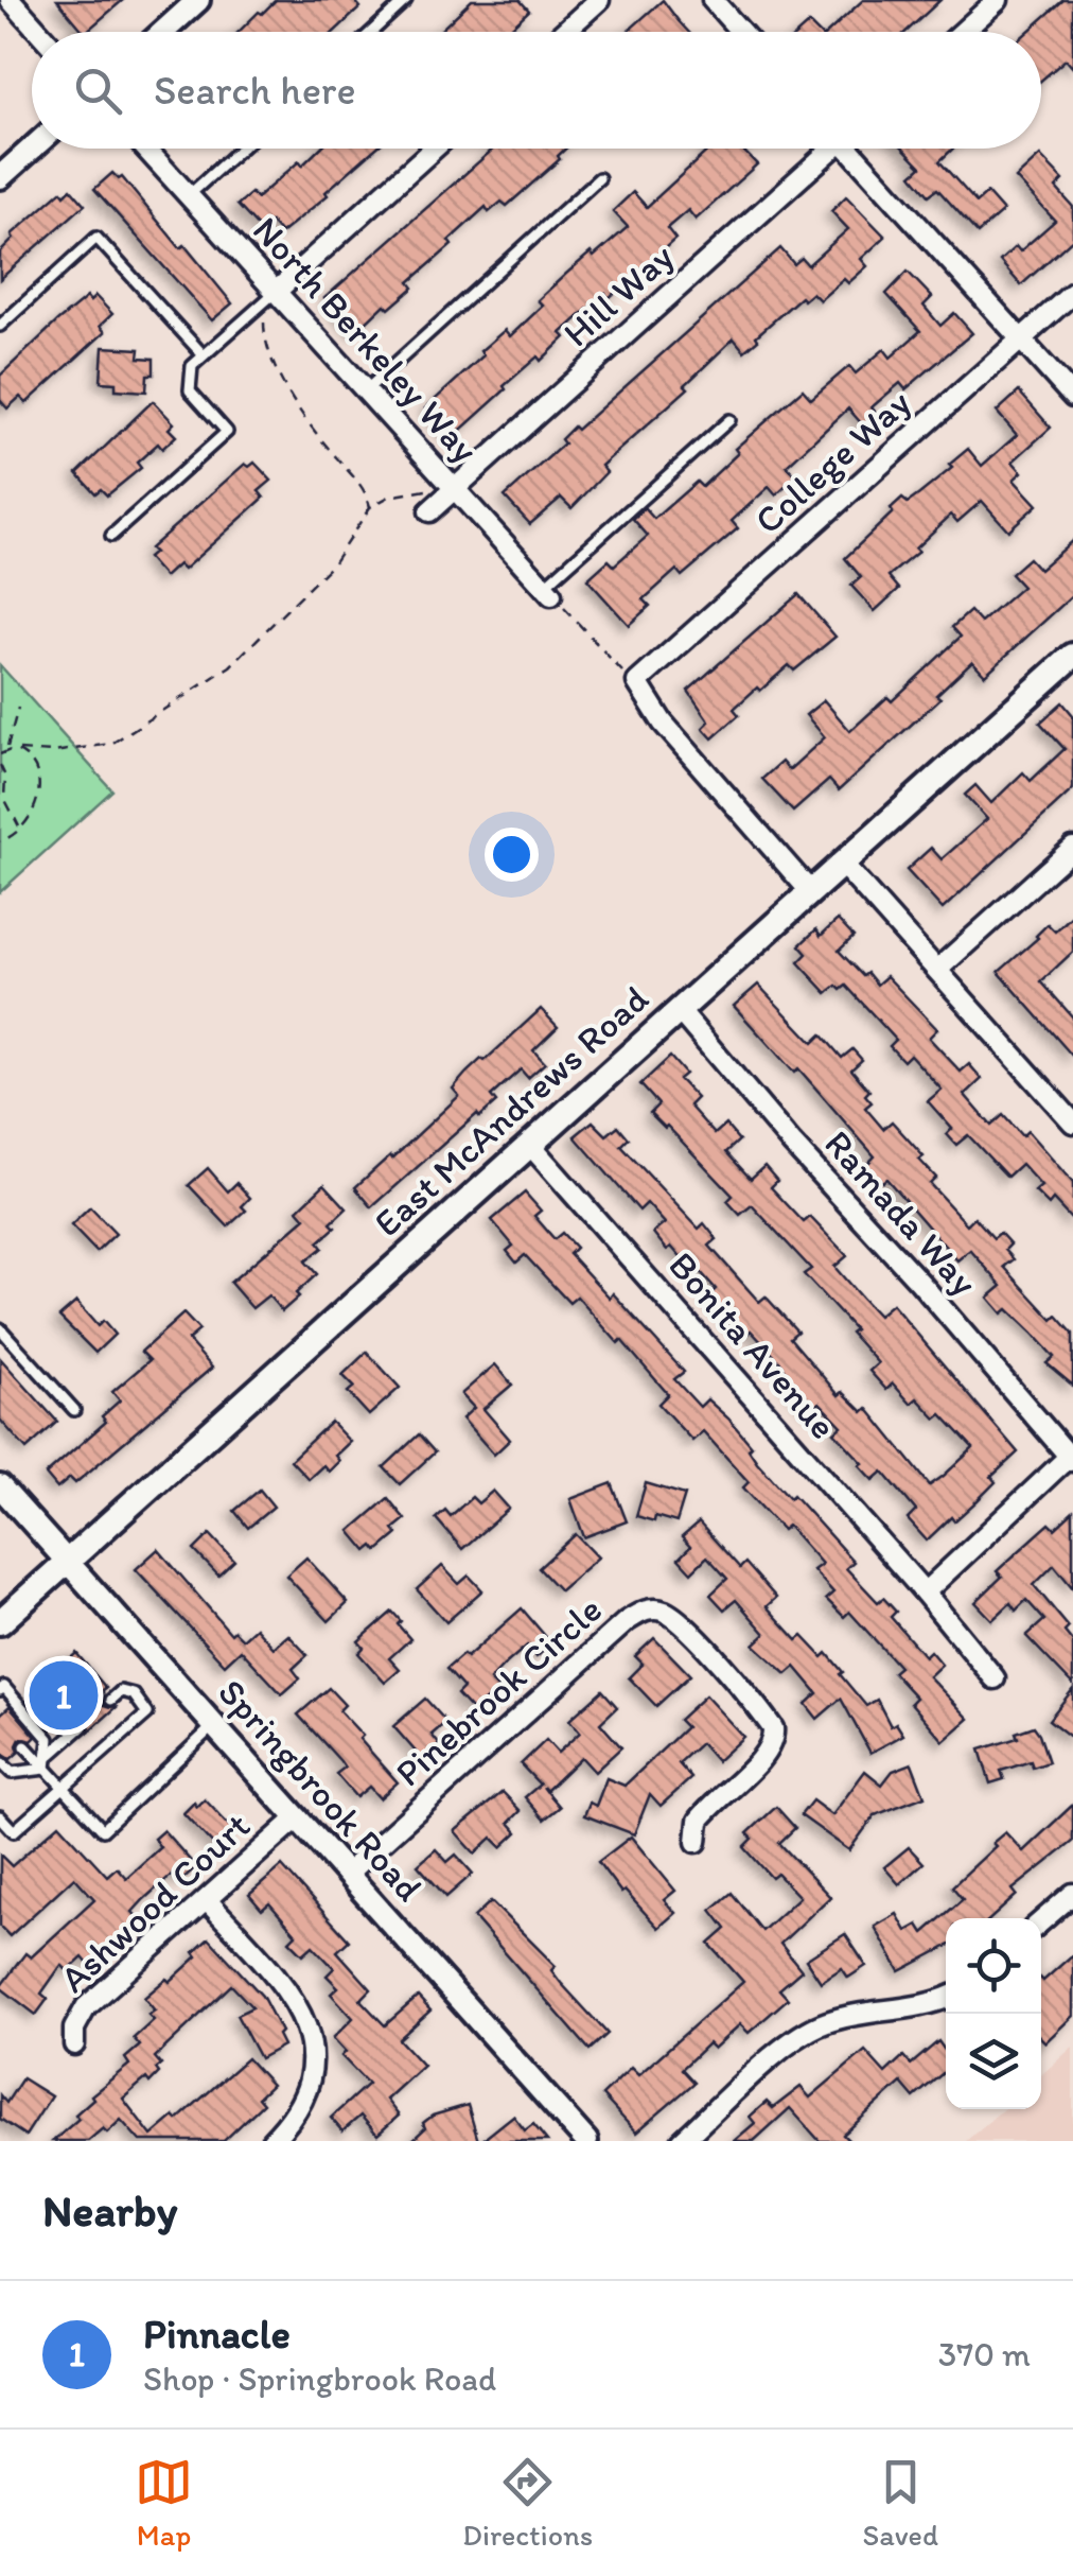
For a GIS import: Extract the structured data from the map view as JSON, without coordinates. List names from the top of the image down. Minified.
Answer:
{"streets":{"main road":["East McAndrews Road"],"street":["Hill Way","North Berkeley Way","College Way","Ramada Way","Bonita Avenue","Pinebrook Circle","Springbrook Road","Ashwood Court"]},"crossings":[["Hill Way","North Berkeley Way"],["East McAndrews Road","Ramada Way"],["East McAndrews Road","Bonita Avenue"],["East McAndrews Road","Springbrook Road"],["Pinebrook Circle","Springbrook Road"],["Springbrook Road","Ashwood Court"]],"page":{"search":"Search here","pins":"1","heading":"Nearby","list":[{"mark":"1","name":"Pinnacle","note":"Shop · Springbrook Road","value":"370 m"}],"nav":["Map","Directions","Saved"]}}
